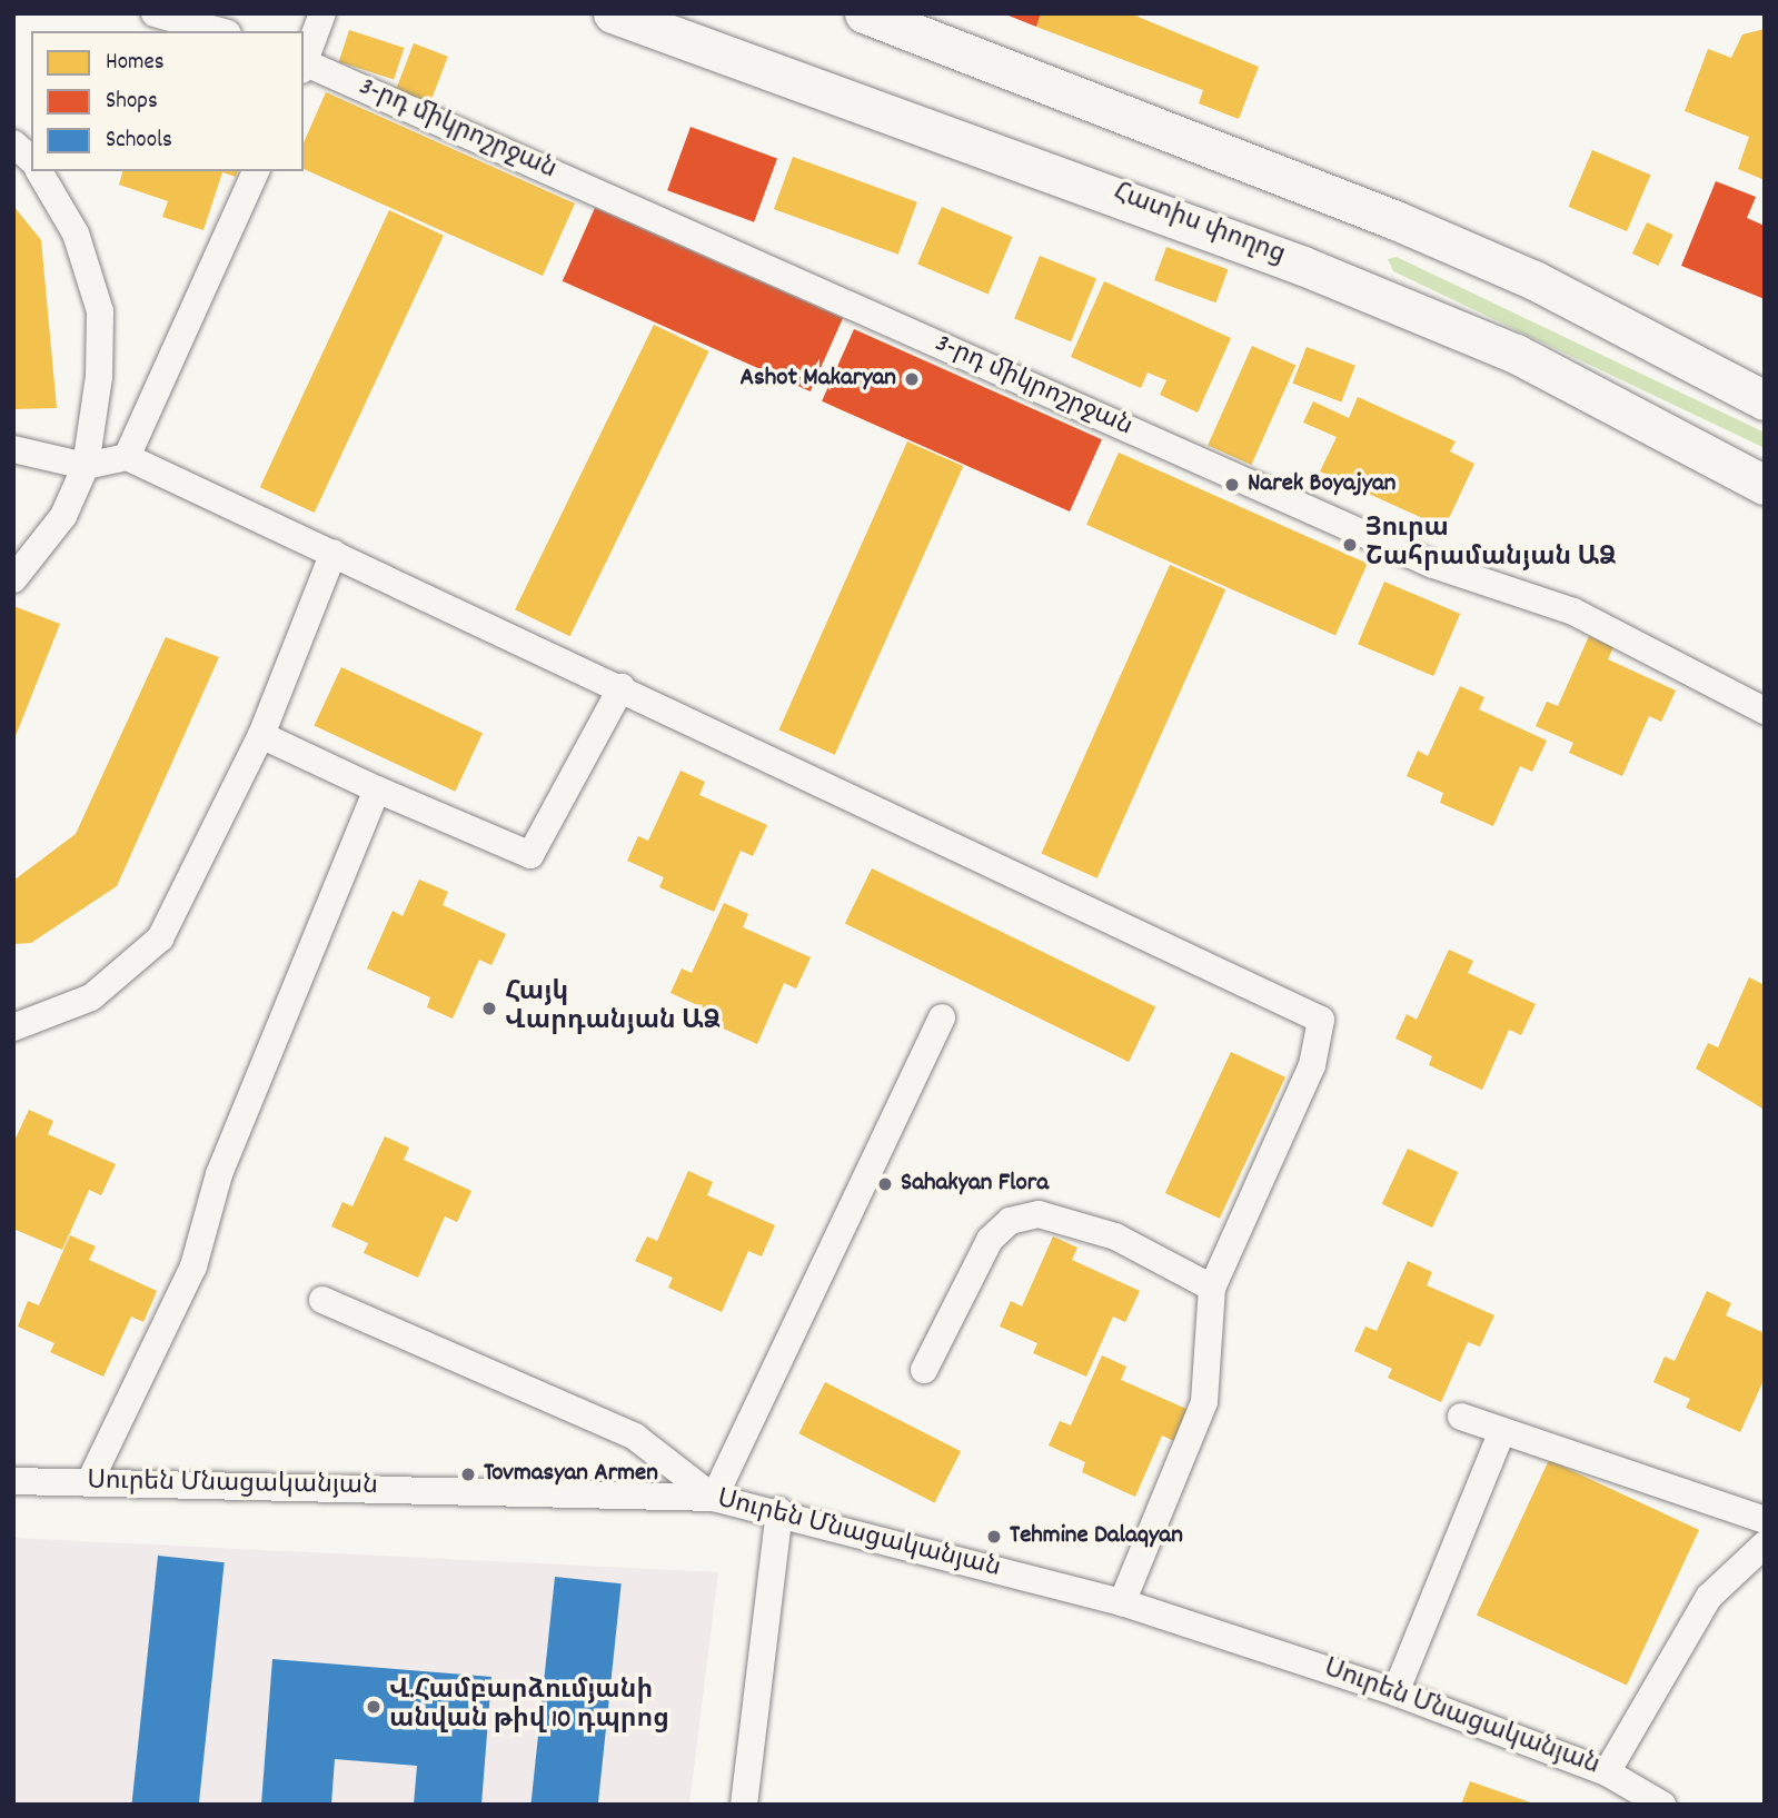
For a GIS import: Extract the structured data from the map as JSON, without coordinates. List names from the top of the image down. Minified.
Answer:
{"streets":{"main road":["Հատիս փողոց"],"street":["3-րդ միկրոշրջան","Սուրեն Մնացականյան"]},"places":["Ashot Makaryan","Narek Boyajyan","Յուրա Շահրամանյան ԱՁ","Հայկ Վարդանյան ԱՁ","Sahakyan Flora","Tovmasyan Armen","Tehmine Dalaqyan","Վ.Համբարձումյանի անվան թիվ 10 դպրոց"],"legend":["Homes","Shops","Schools"]}
